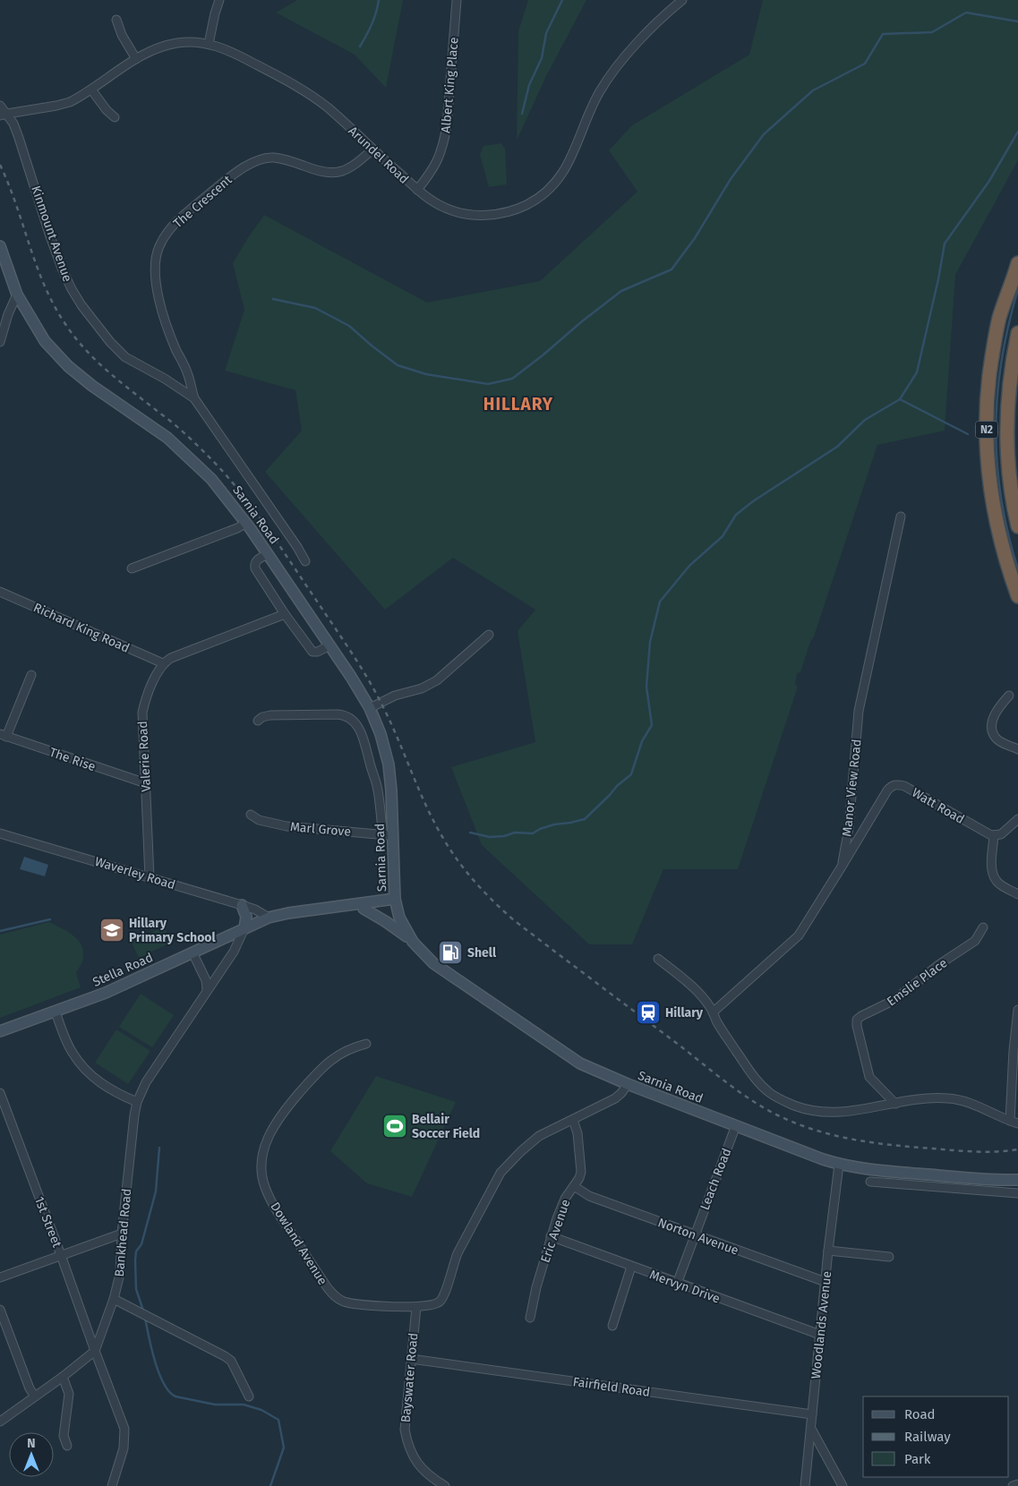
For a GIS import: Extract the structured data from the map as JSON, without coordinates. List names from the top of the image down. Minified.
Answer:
{"streets":{"highway":["N2"],"main road":["Sarnia Road","Stella Road"],"street":["Albert King Place","Arundel Road","The Crescent","Kinmount Avenue","Richard King Road","Valerie Road","The Rise","Manor View Road","Watt Road","Marl Grove","Waverley Road","Emslie Place","Leach Road","1st Street","Eric Avenue","Bankhead Road","Norton Avenue","Dowland Avenue","Mervyn Drive","Woodlands Avenue","Bayswater Road","Fairfield Road"]},"crossings":[["Albert King Place","Arundel Road"],["Arundel Road","The Crescent"],["Arundel Road","Kinmount Avenue"],["The Crescent","Kinmount Avenue"],["Sarnia Road","Marl Grove"],["Sarnia Road","Stella Road"],["Sarnia Road","Leach Road"],["Sarnia Road","Dowland Avenue"],["Sarnia Road","Woodlands Avenue"],["Richard King Road","Valerie Road"],["Valerie Road","The Rise"],["Valerie Road","Waverley Road"],["Manor View Road","Watt Road"],["Waverley Road","Stella Road"],["Stella Road","Bankhead Road"],["Leach Road","Norton Avenue"],["Leach Road","Mervyn Drive"],["1st Street","Bankhead Road"],["Eric Avenue","Norton Avenue"],["Eric Avenue","Dowland Avenue"],["Eric Avenue","Mervyn Drive"],["Norton Avenue","Woodlands Avenue"],["Dowland Avenue","Bayswater Road"],["Mervyn Drive","Woodlands Avenue"],["Woodlands Avenue","Fairfield Road"],["Bayswater Road","Fairfield Road"]],"districts":["HILLARY"],"places":{"school or university":["Hillary Primary School"],"fuel station":["Shell"],"station":["Hillary"],"sports":["Bellair Soccer Field"]},"legend":["Road","Railway","Park"],"north":"top"}
